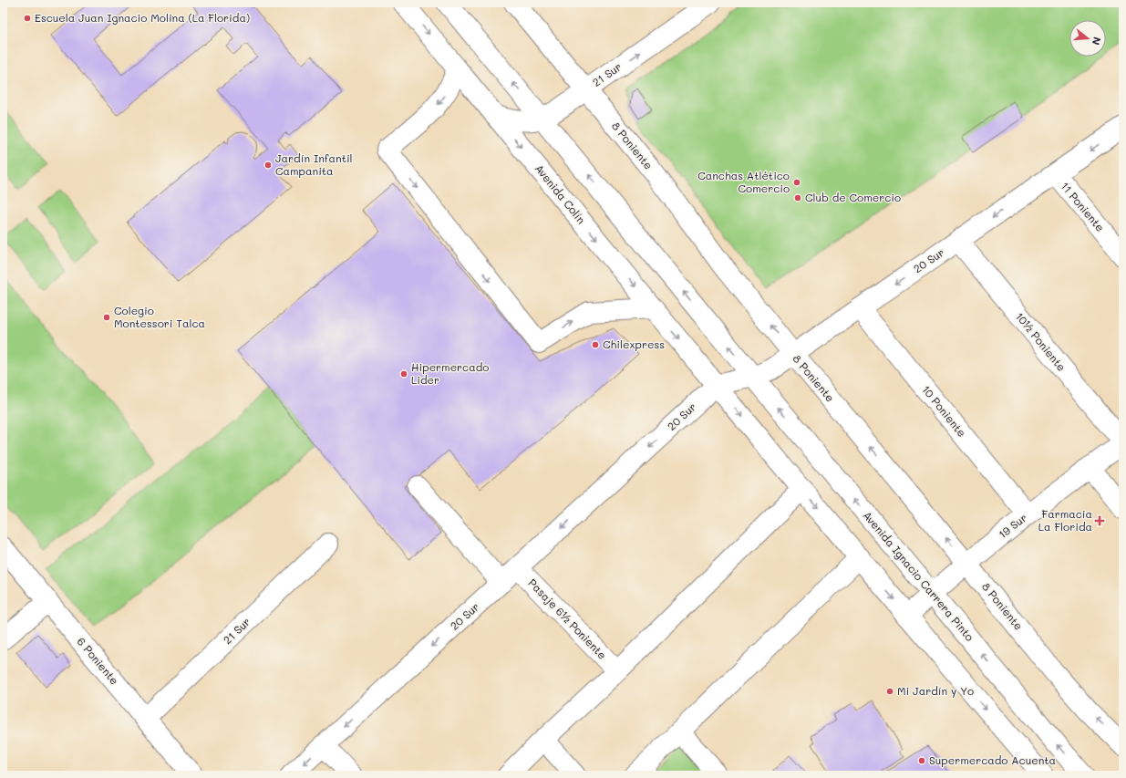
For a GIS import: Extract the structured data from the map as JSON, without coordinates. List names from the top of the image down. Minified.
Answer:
{"streets":{"street":["21 Sur","8 Poniente","Avenida Colín","11 Poniente","20 Sur","10½ Poniente","10 Poniente","19 Sur","Avenida Ignacio Carrera Pinto","Pasaje 6½ Poniente","6 Poniente"]},"crossings":[["21 Sur","8 Poniente"],["21 Sur","Avenida Colín"],["21 Sur","6 Poniente"],["8 Poniente","20 Sur"],["8 Poniente","19 Sur"],["Avenida Colín","20 Sur"],["11 Poniente","20 Sur"],["20 Sur","10½ Poniente"],["20 Sur","10 Poniente"],["20 Sur","Avenida Ignacio Carrera Pinto"],["20 Sur","Pasaje 6½ Poniente"],["10½ Poniente","19 Sur"],["10 Poniente","19 Sur"],["19 Sur","Avenida Ignacio Carrera Pinto"]],"places":{"other":["Escuela Juan Ignacio Molina (La Florida)","Jardín Infantil Campanita","Canchas Atlético Comercio","Club de Comercio","Colegio Montessori Talca","Chilexpress","Hipermercado Lider","Mi Jardín y Yo","Supermercado Acuenta"],"health":["Farmacia La Florida"]},"north":"right"}
